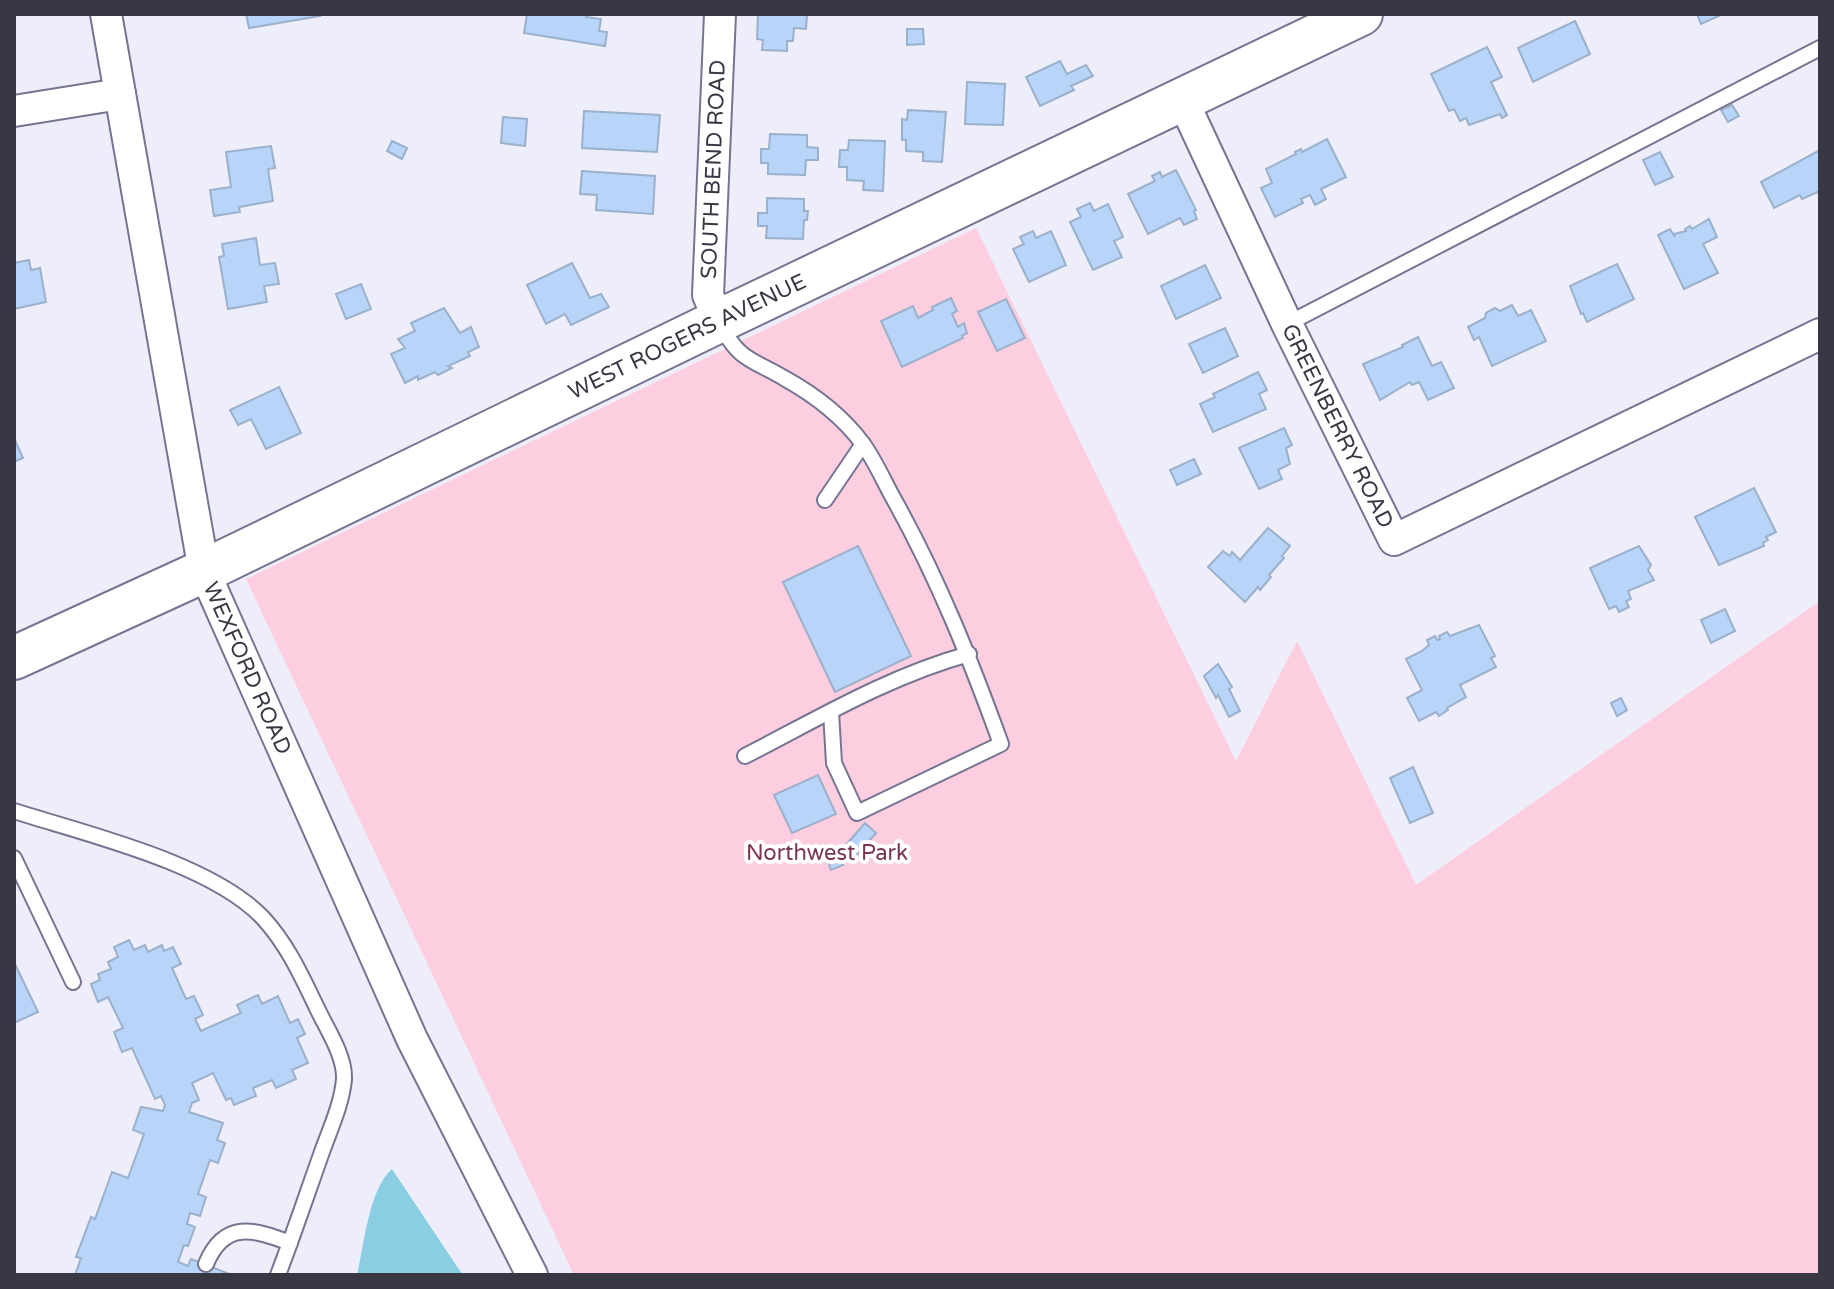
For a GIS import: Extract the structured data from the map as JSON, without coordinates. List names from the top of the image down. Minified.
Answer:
{"streets":{"street":["SOUTH BEND ROAD","WEST ROGERS AVENUE","GREENBERRY ROAD","WEXFORD ROAD"]},"crossings":[["SOUTH BEND ROAD","WEST ROGERS AVENUE"],["WEST ROGERS AVENUE","GREENBERRY ROAD"],["WEST ROGERS AVENUE","WEXFORD ROAD"]],"parks":["Northwest Park"]}
